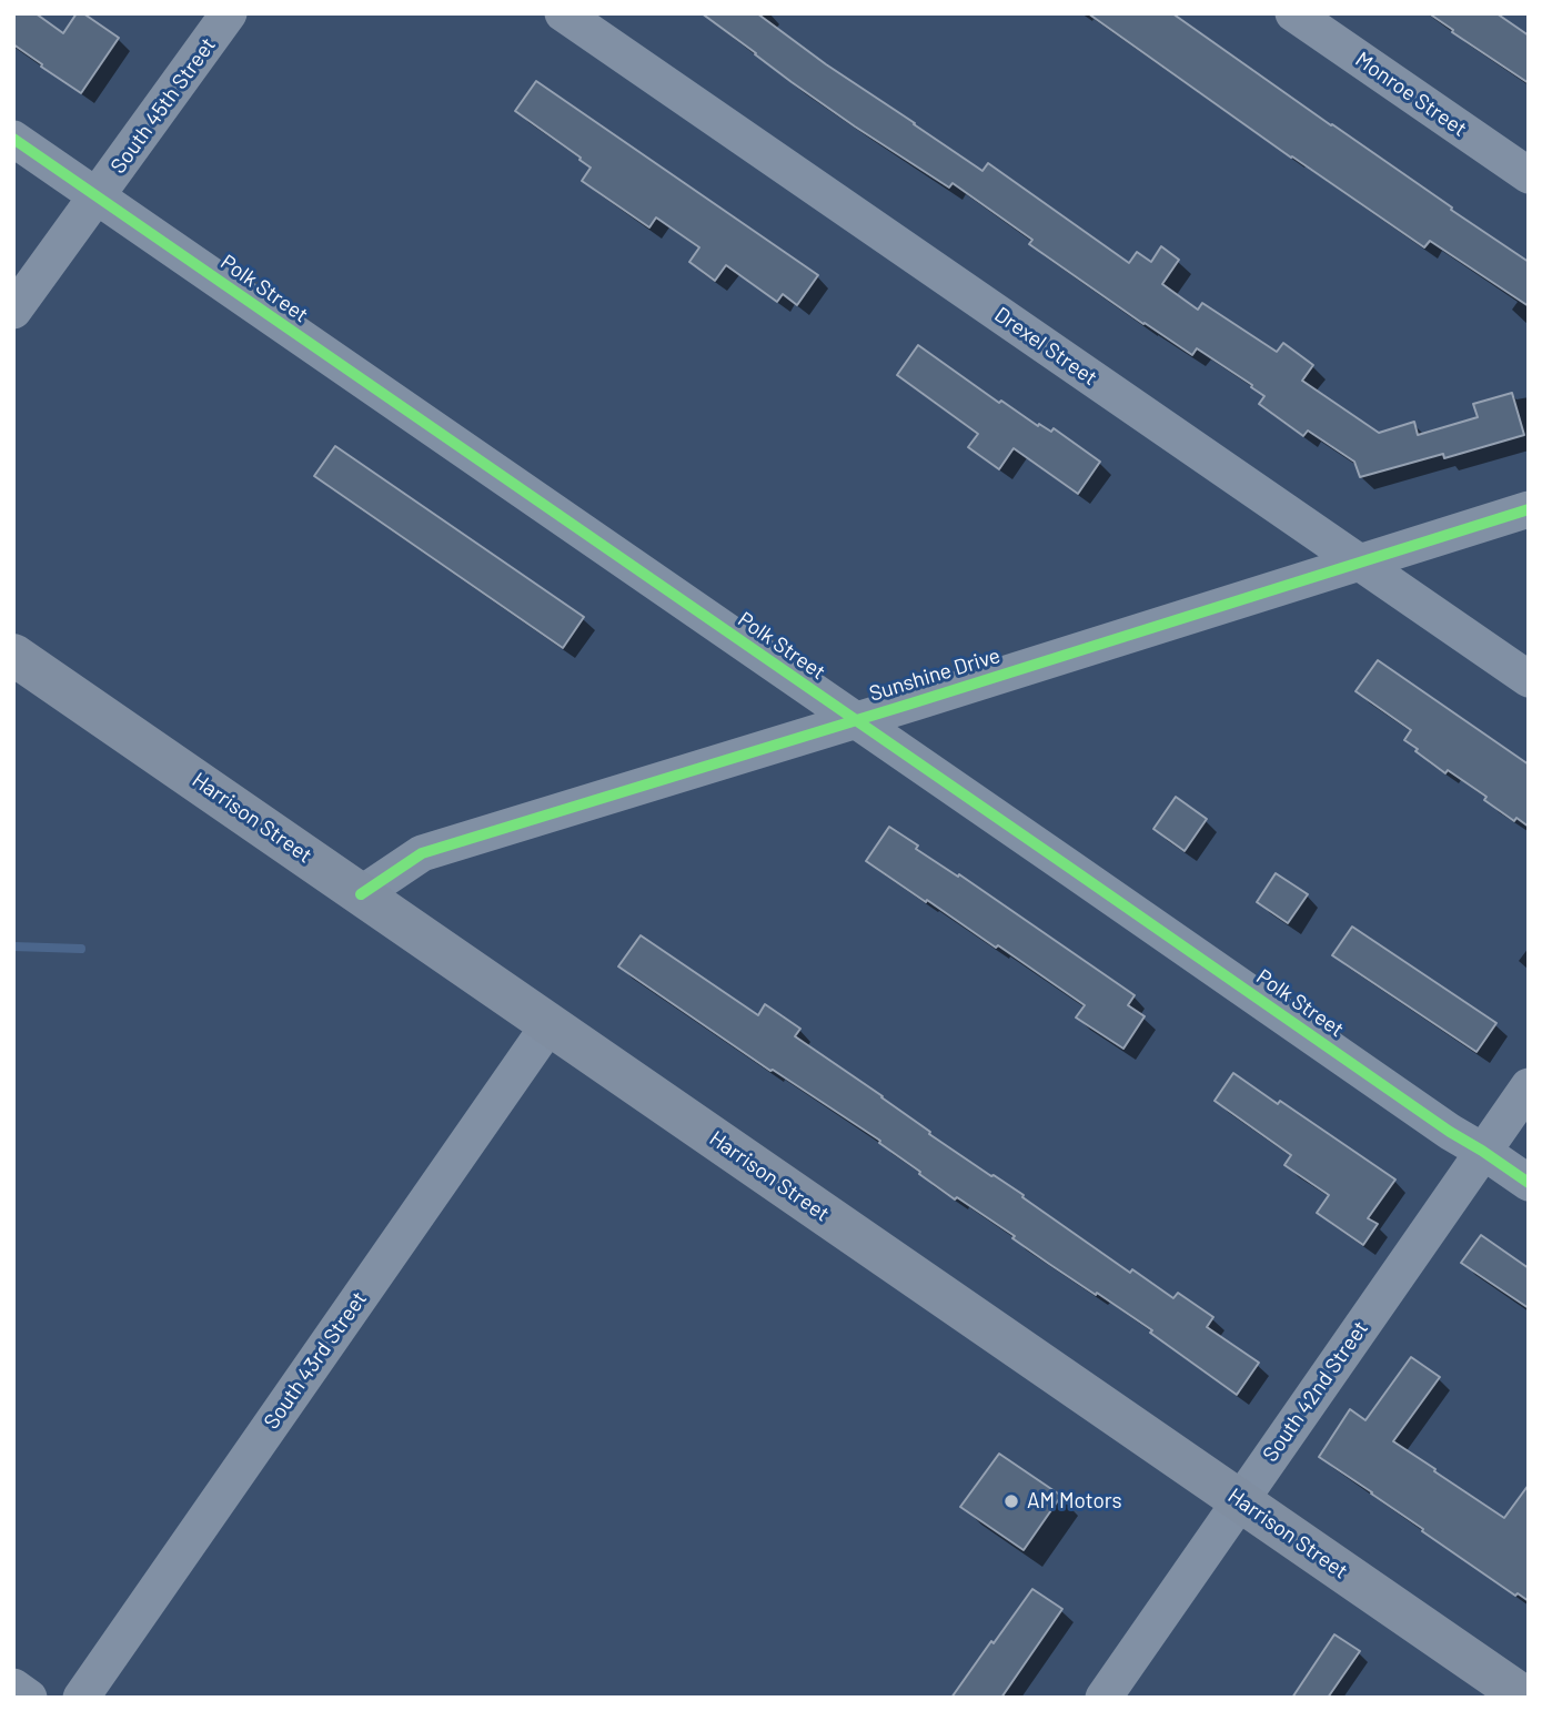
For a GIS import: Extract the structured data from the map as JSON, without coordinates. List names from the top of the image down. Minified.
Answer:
{"streets":{"main road":["Harrison Street"],"street":["Monroe Street","South 45th Street","Polk Street","Drexel Street","Sunshine Drive","South 43rd Street","South 42nd Street"]},"crossings":[["South 45th Street","Polk Street"],["Polk Street","Sunshine Drive"],["Polk Street","South 42nd Street"],["Drexel Street","Sunshine Drive"],["Sunshine Drive","Harrison Street"],["Harrison Street","South 43rd Street"],["Harrison Street","South 42nd Street"]],"places":["AM Motors"]}
